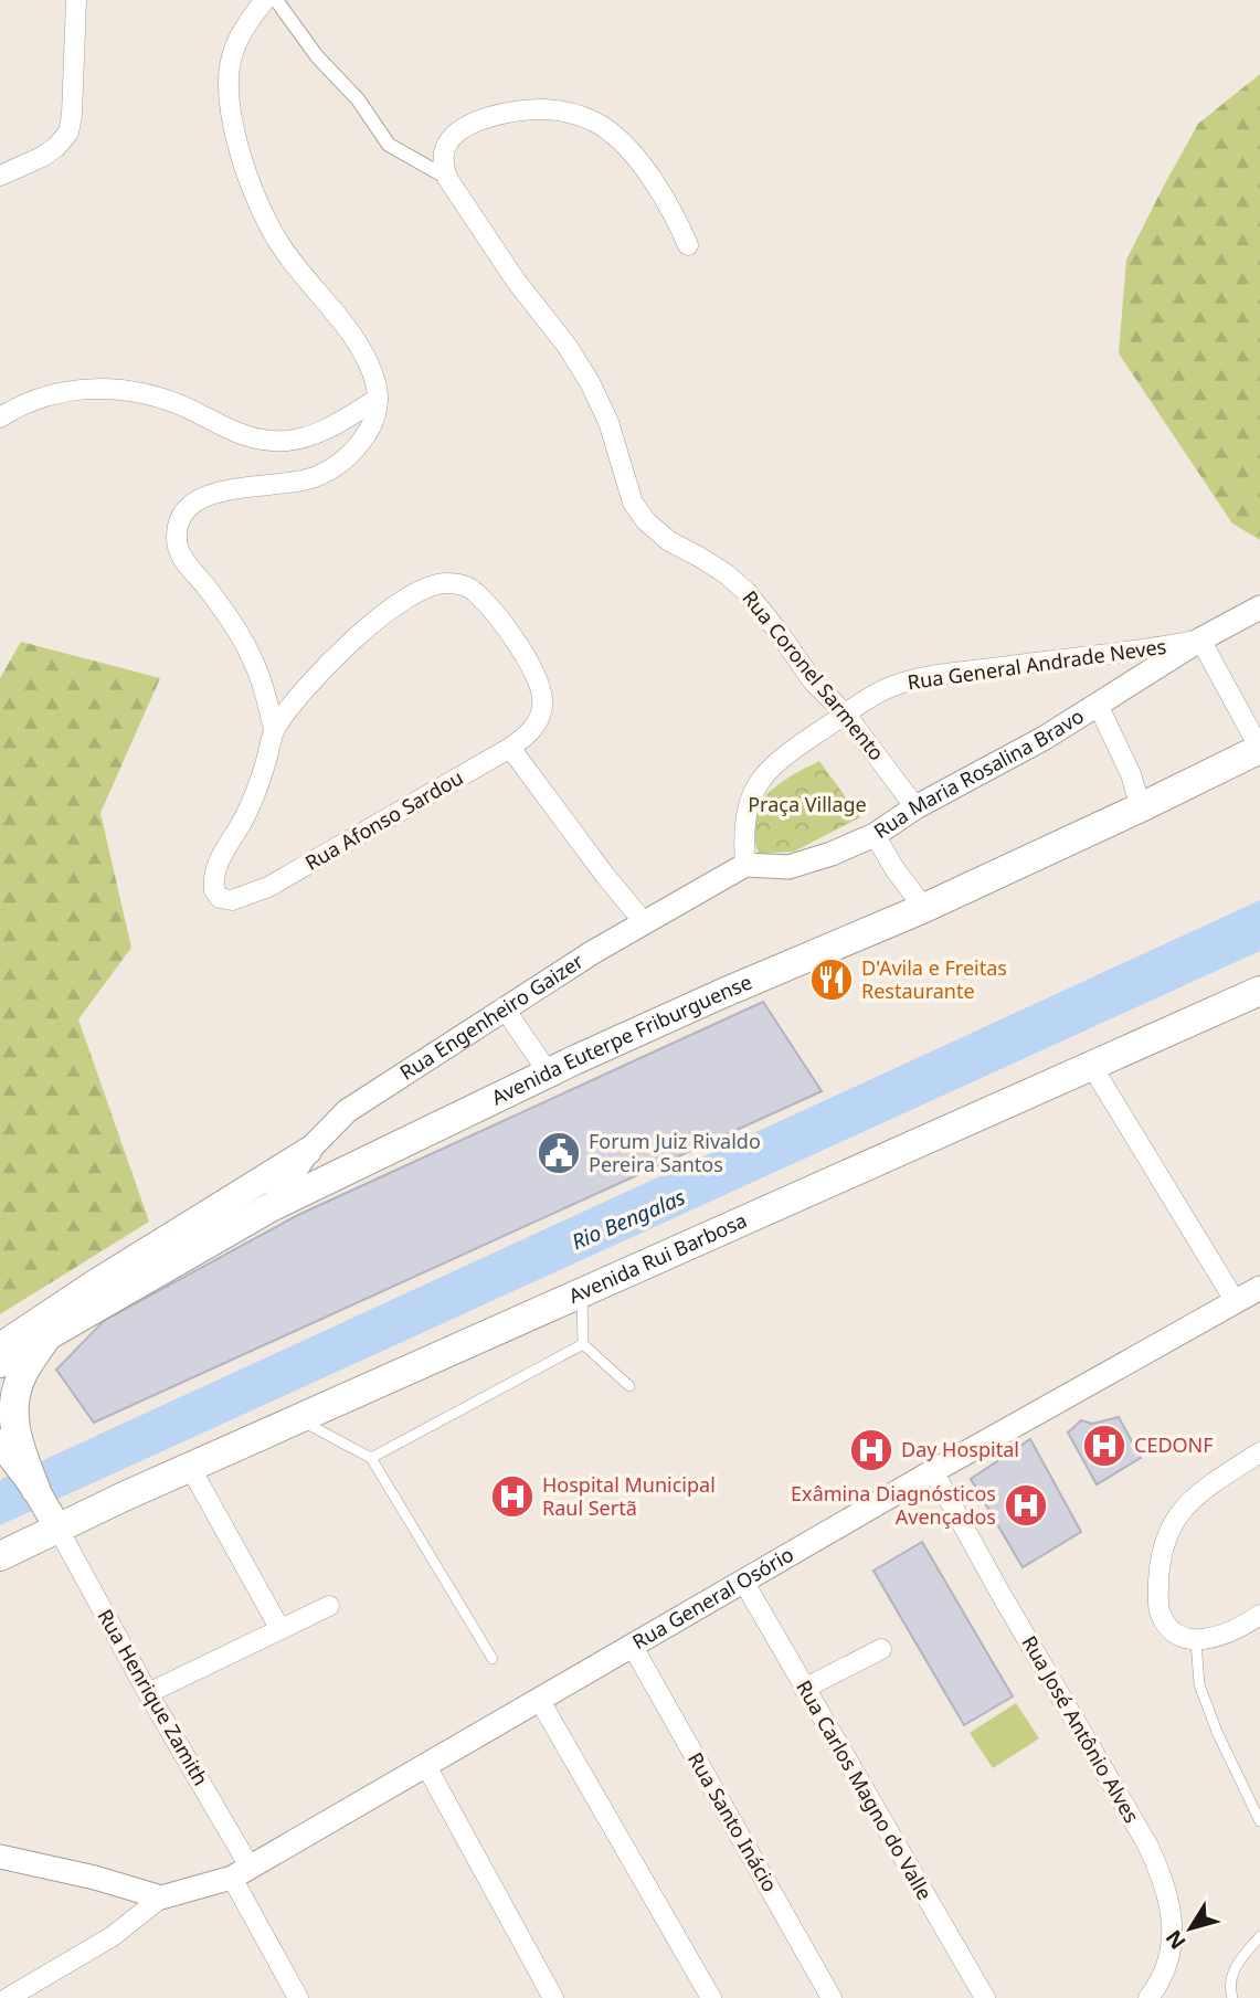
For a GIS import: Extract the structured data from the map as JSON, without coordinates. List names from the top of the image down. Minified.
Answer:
{"streets":{"main road":["Avenida Euterpe Friburguense","Avenida Rui Barbosa"],"street":["Rua General Andrade Neves","Rua Coronel Sarmento","Rua Maria Rosalina Bravo","Rua Afonso Sardou","Rua Engenheiro Gaizer","Rua General Osório","Rua Henrique Zamith","Rua José Antônio Alves","Rua Carlos Magno do Valle","Rua Santo Inácio"]},"crossings":[["Rua General Andrade Neves","Rua Coronel Sarmento"],["Rua General Andrade Neves","Rua Maria Rosalina Bravo"],["Rua General Andrade Neves","Rua Engenheiro Gaizer"],["Rua Coronel Sarmento","Rua Maria Rosalina Bravo"],["Rua Maria Rosalina Bravo","Rua Engenheiro Gaizer"],["Rua Engenheiro Gaizer","Avenida Euterpe Friburguense"],["Avenida Rui Barbosa","Rua Henrique Zamith"],["Rua General Osório","Rua Henrique Zamith"],["Rua General Osório","Rua José Antônio Alves"],["Rua General Osório","Rua Carlos Magno do Valle"],["Rua General Osório","Rua Santo Inácio"]],"water":["Rio Bengalas"],"parks":["Praça Village"],"places":{"restaurant":["D'Avila e Freitas Restaurante"],"public building":["Forum Juiz Rivaldo Pereira Santos"],"hospital":["CEDONF","Day Hospital","Hospital Municipal Raul Sertã","Exâmina Diagnósticos Avençados"]},"north":"bottom left"}
